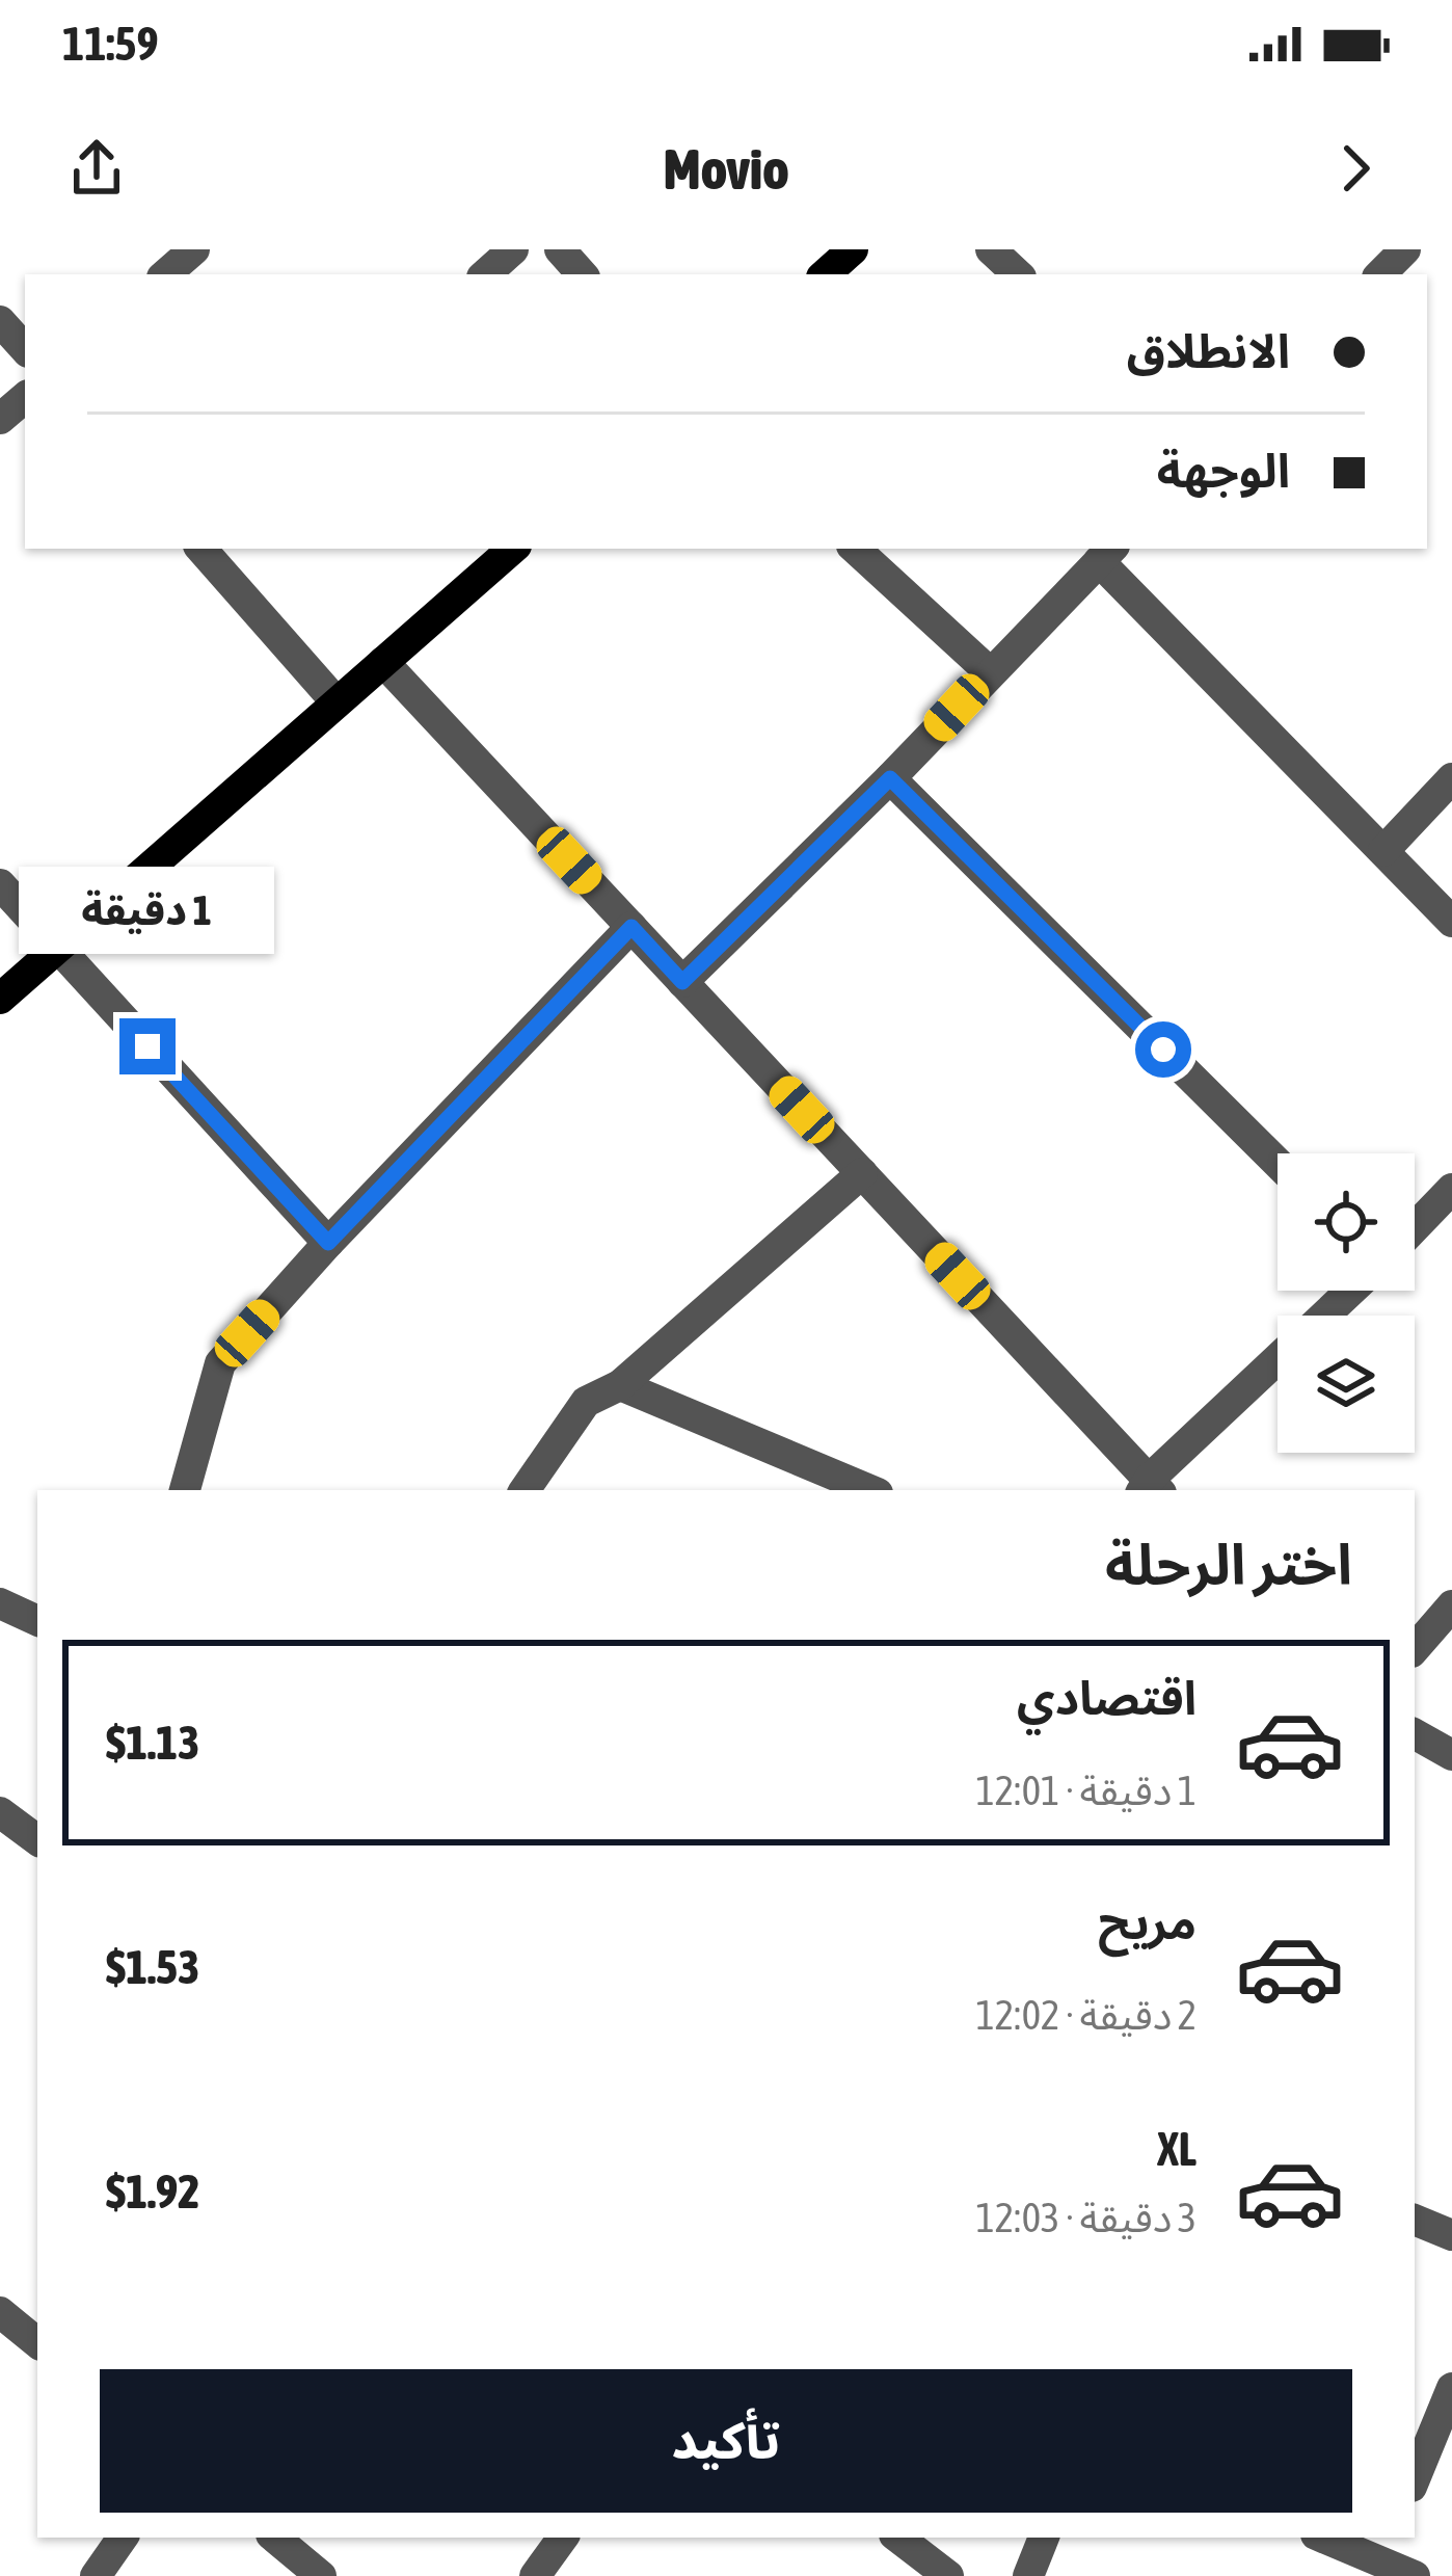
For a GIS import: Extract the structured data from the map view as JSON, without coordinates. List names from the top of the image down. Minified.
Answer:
{"page":{"status":"11:59","header":"Movio","banner":["الانطلاق","الوجهة"],"bubble":"1 دقيقة","heading":"اختر الرحلة","list":[{"name":"اقتصادي","note":"1 دقيقة · 12:01","value":"$1.13"},{"name":"مريح","note":"2 دقيقة · 12:02","value":"$1.53"},{"name":"XL","note":"3 دقيقة · 12:03","value":"$1.92"}],"buttons":"تأكيد"}}
